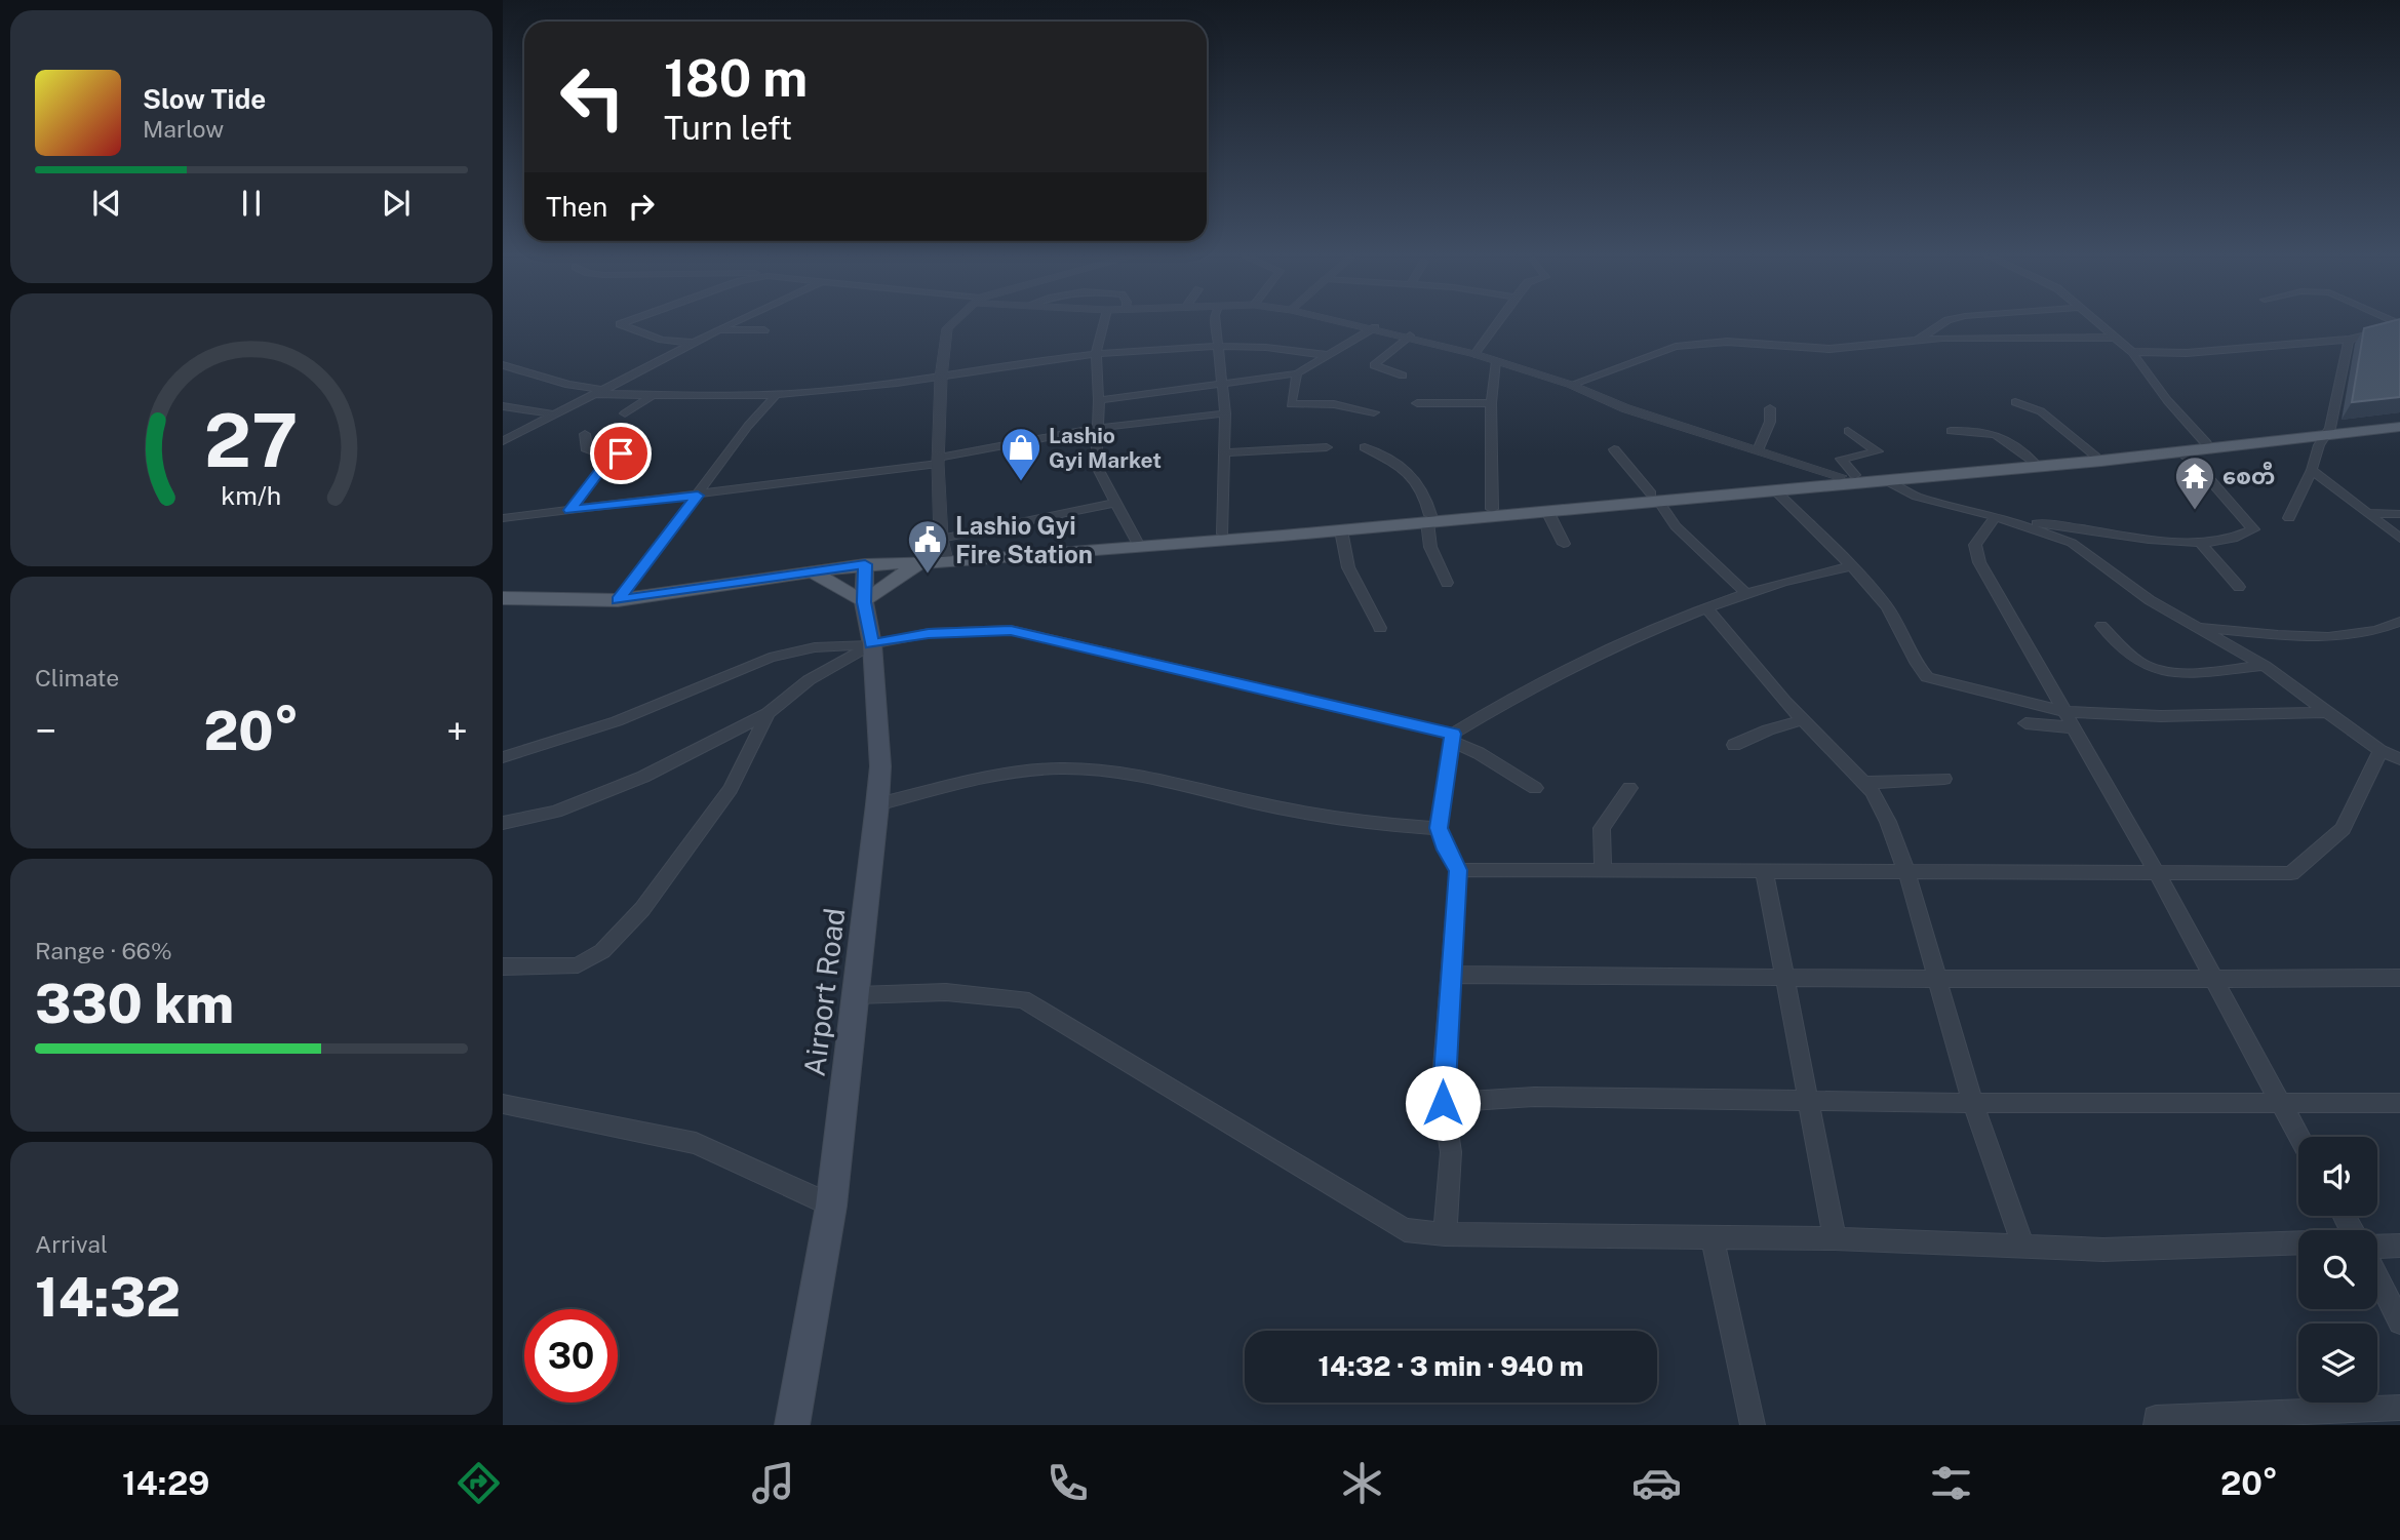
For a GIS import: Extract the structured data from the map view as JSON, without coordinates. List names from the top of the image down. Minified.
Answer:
{"streets":{"main road":["Airport Road"]},"places":{"shop":["Lashio Gyi Market"],"temple":["စေတီ"],"public building":["Lashio Gyi Fire Station"]},"page":{"turn":["180 m","Turn left"],"song":["Slow Tide","Marlow"],"then":"Then","tile":["Climate",["Range · 66%","330 km"],["Arrival","14:32"]],"heat":["−","20°","+"],"limit":"30","trip":"14:32 · 3 min · 940 m","tabs":["14:29","20°"],"gauge":["27","km/h"]}}
